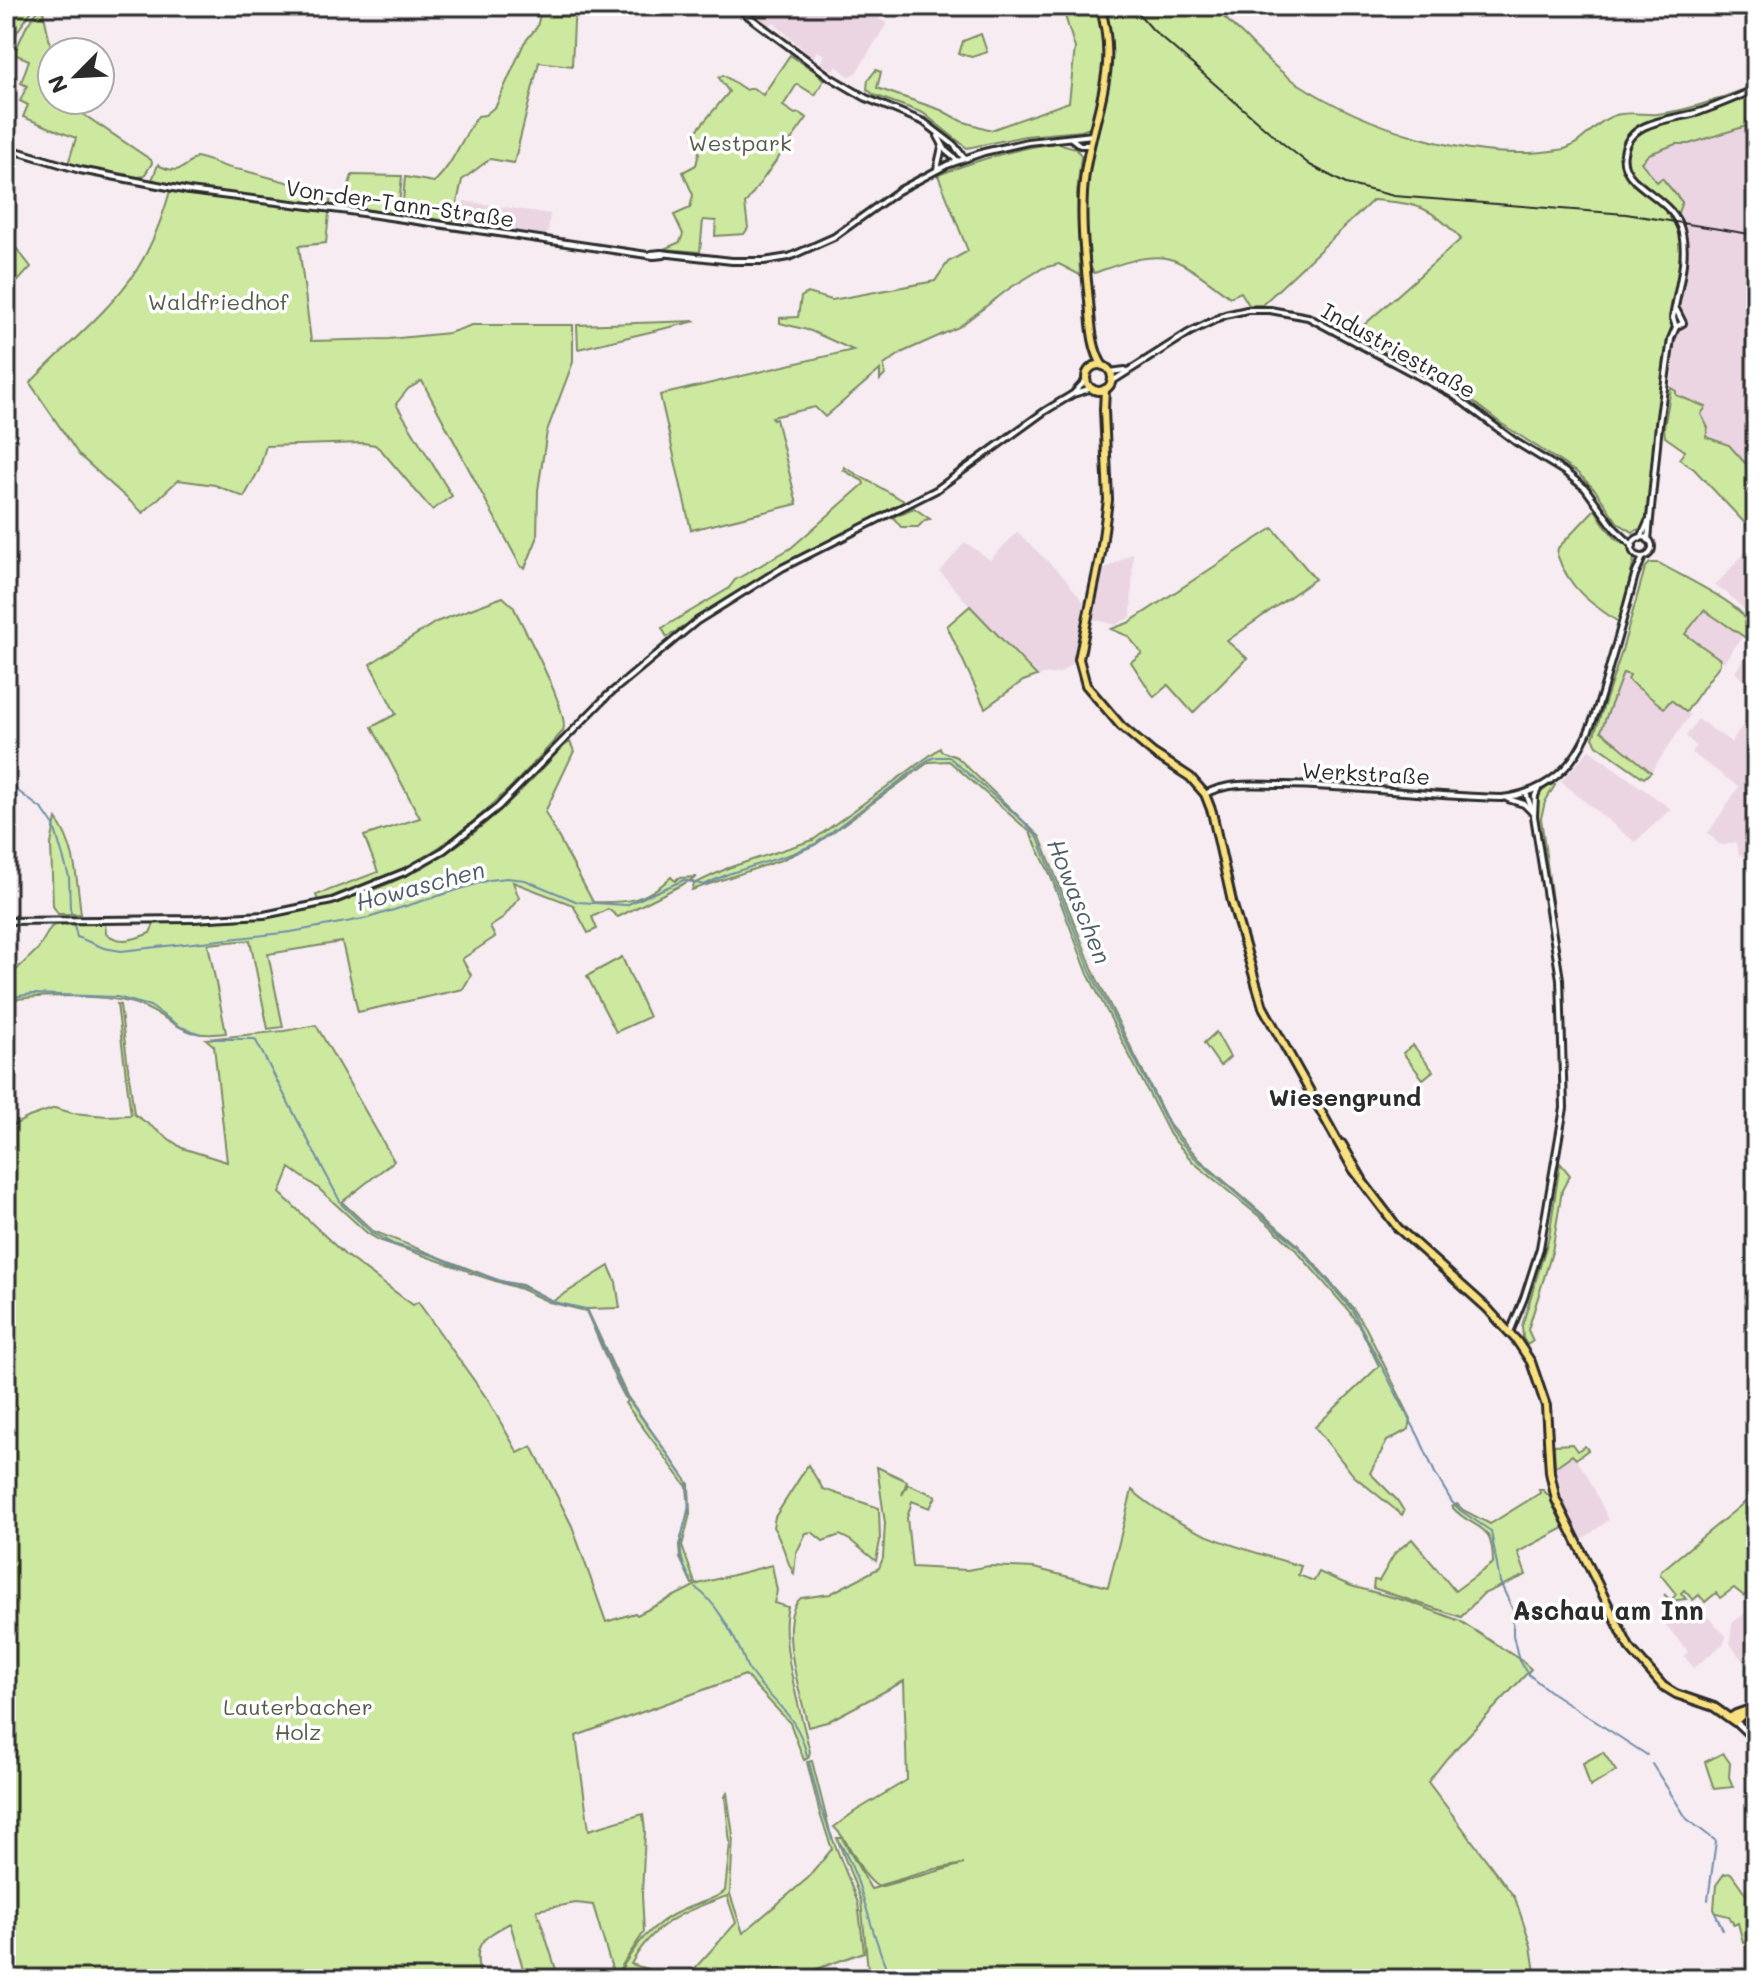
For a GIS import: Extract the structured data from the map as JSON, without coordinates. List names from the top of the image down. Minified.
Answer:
{"streets":{"street":["Von-der-Tann-Straße","Industriestraße","Werkstraße"]},"crossings":[["Industriestraße","Werkstraße"]],"districts":["Wiesengrund","Aschau am Inn"],"water":["Howaschen"],"parks":["Westpark","Waldfriedhof","Lauterbacher Holz"],"north":"bottom left"}
